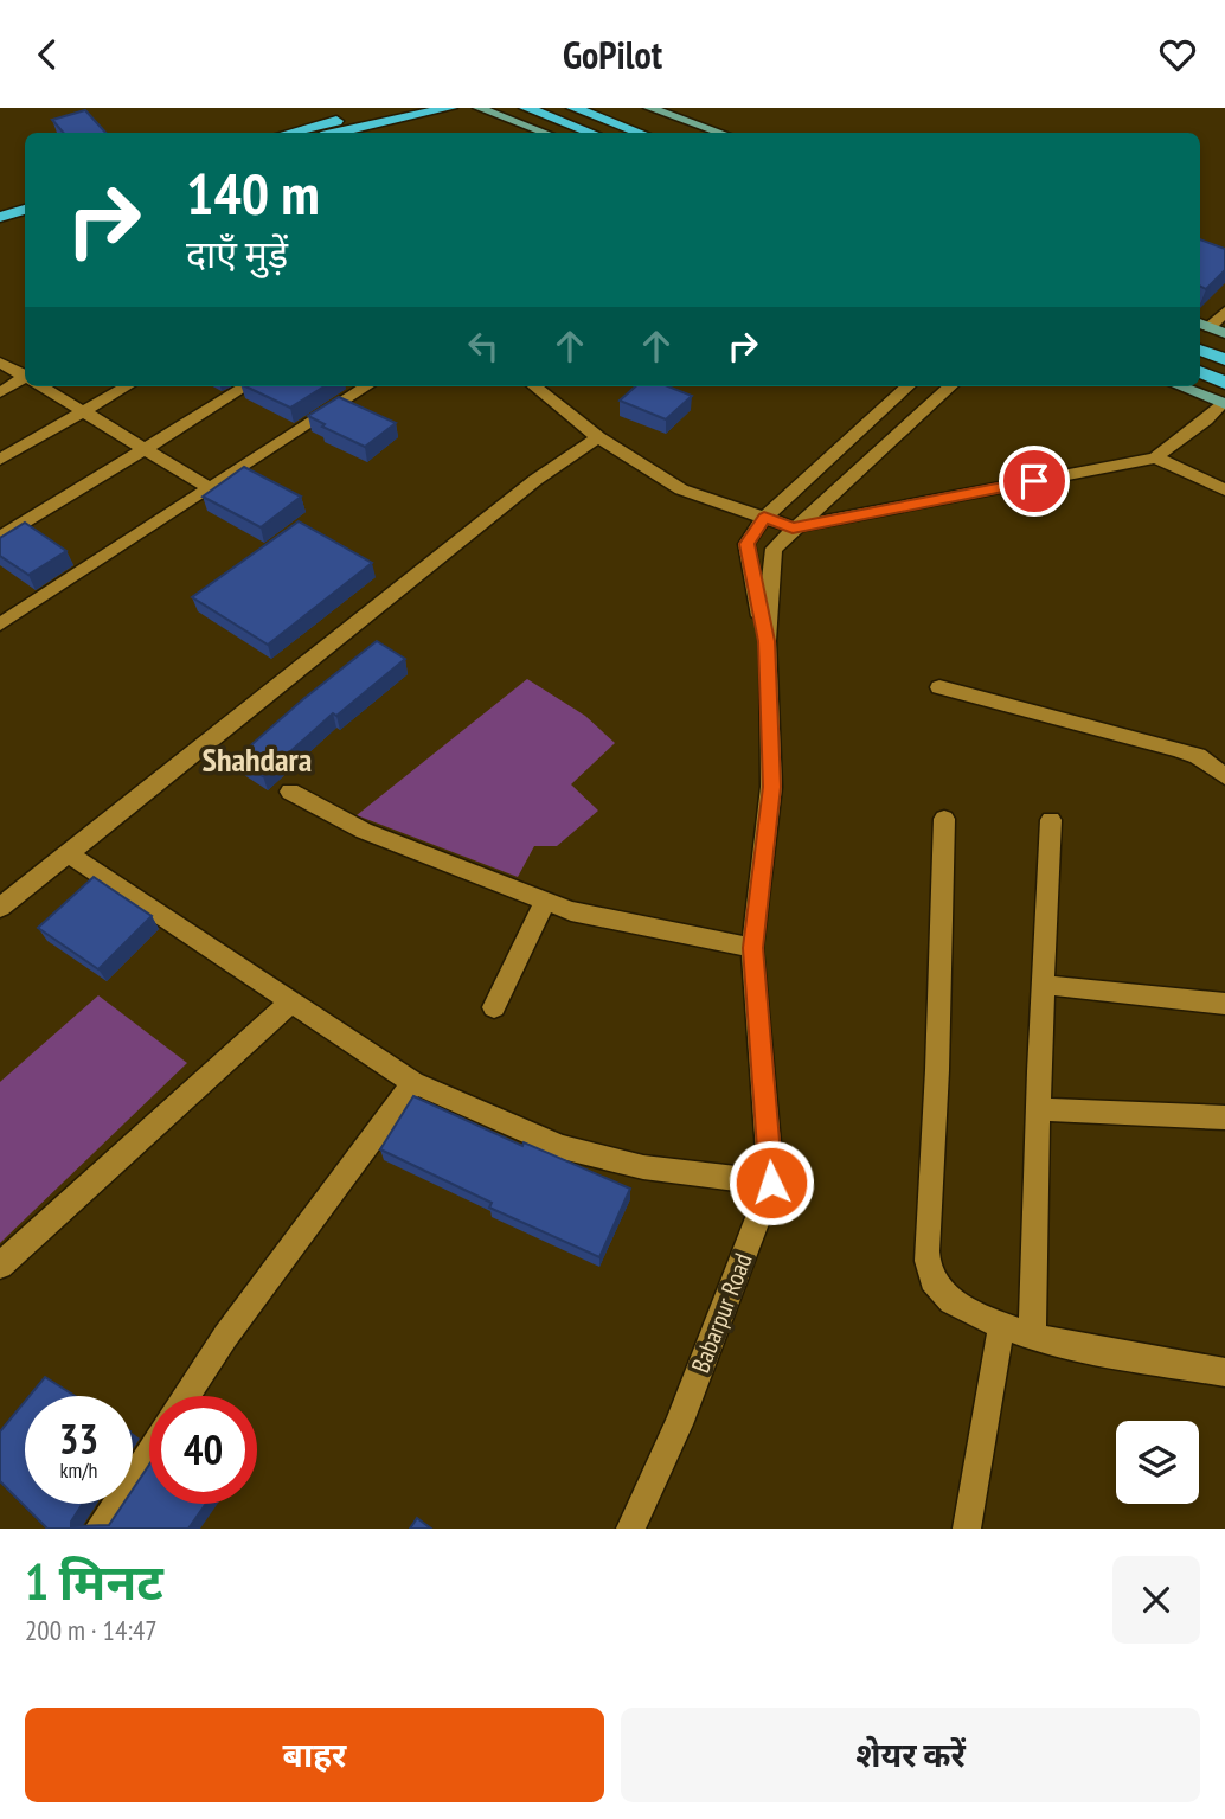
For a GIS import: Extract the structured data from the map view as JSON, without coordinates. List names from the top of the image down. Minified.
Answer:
{"streets":{"street":["Babarpur Road"]},"districts":["Shahdara"],"page":{"header":"GoPilot","turn":["140 m","दाएँ मुड़ें"],"speed":"33 km/h","limit":"40","heading":["1 मिनट","200 m · 14:47"],"buttons":["बाहर","शेयर करें"]}}
